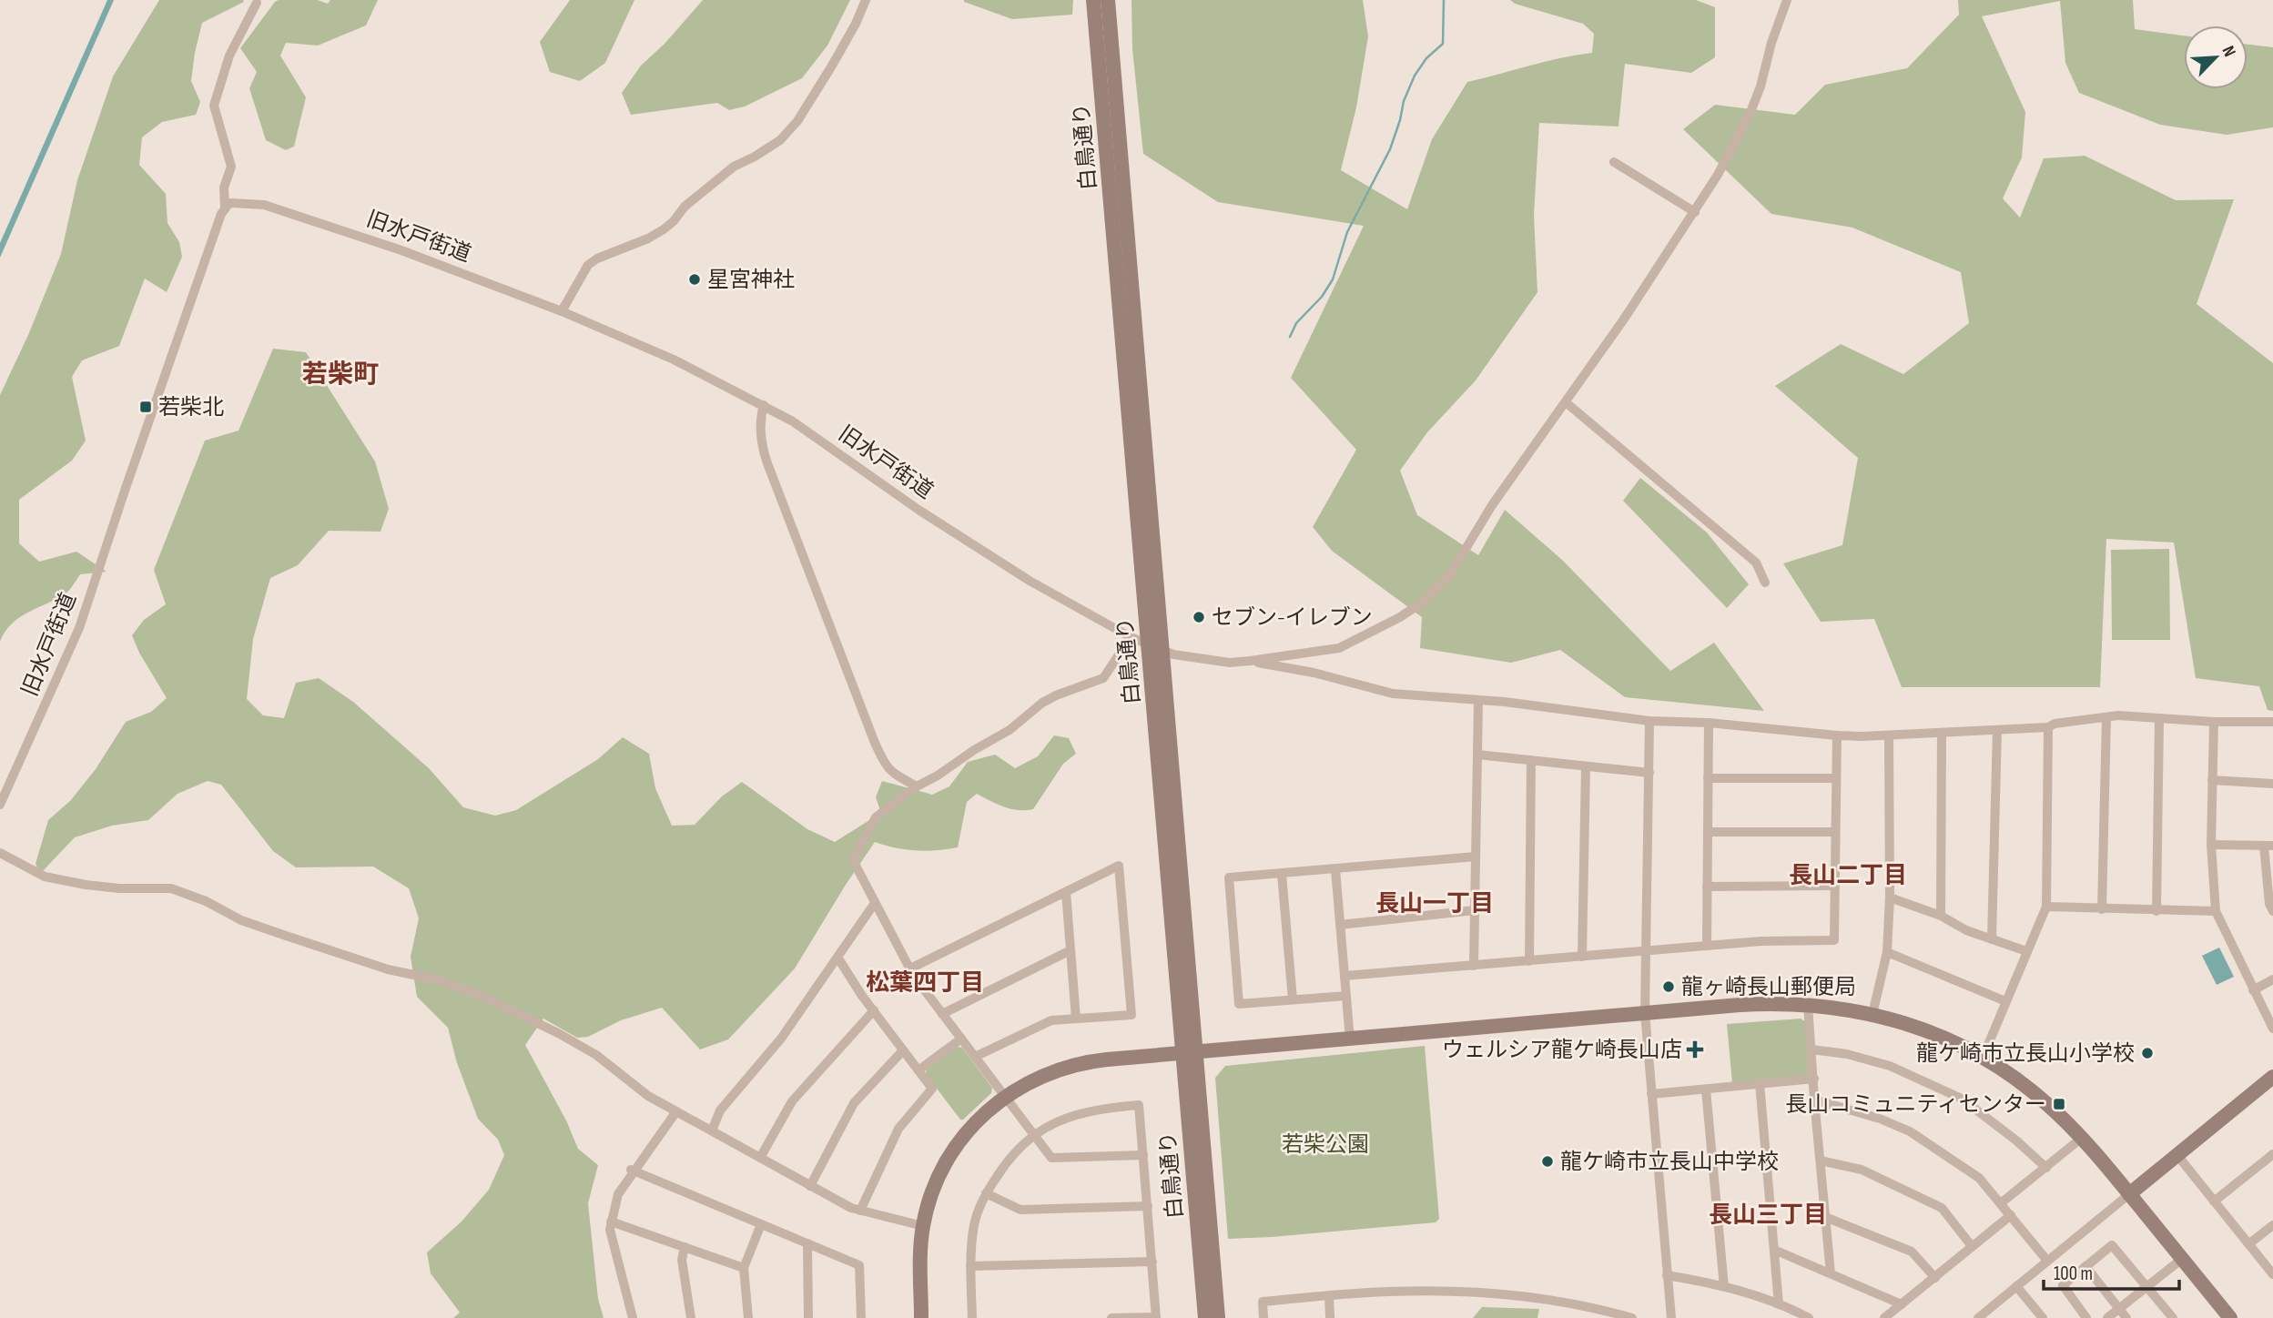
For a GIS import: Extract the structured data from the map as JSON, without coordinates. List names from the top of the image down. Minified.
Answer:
{"streets":{"main road":["白鳥通り"],"street":["旧水戸街道"]},"crossings":[["白鳥通り","旧水戸街道"]],"districts":["若柴町","長山二丁目","長山一丁目","松葉四丁目","長山三丁目"],"parks":["若柴公園"],"places":{"other":["星宮神社","セブン-イレブン","龍ヶ崎長山郵便局","龍ケ崎市立長山小学校","龍ケ崎市立長山中学校"],"transit":["若柴北","長山コミュニティセンター"],"health":["ウェルシア龍ケ崎長山店"]},"scale_bar":"100 m","north":"top right"}
